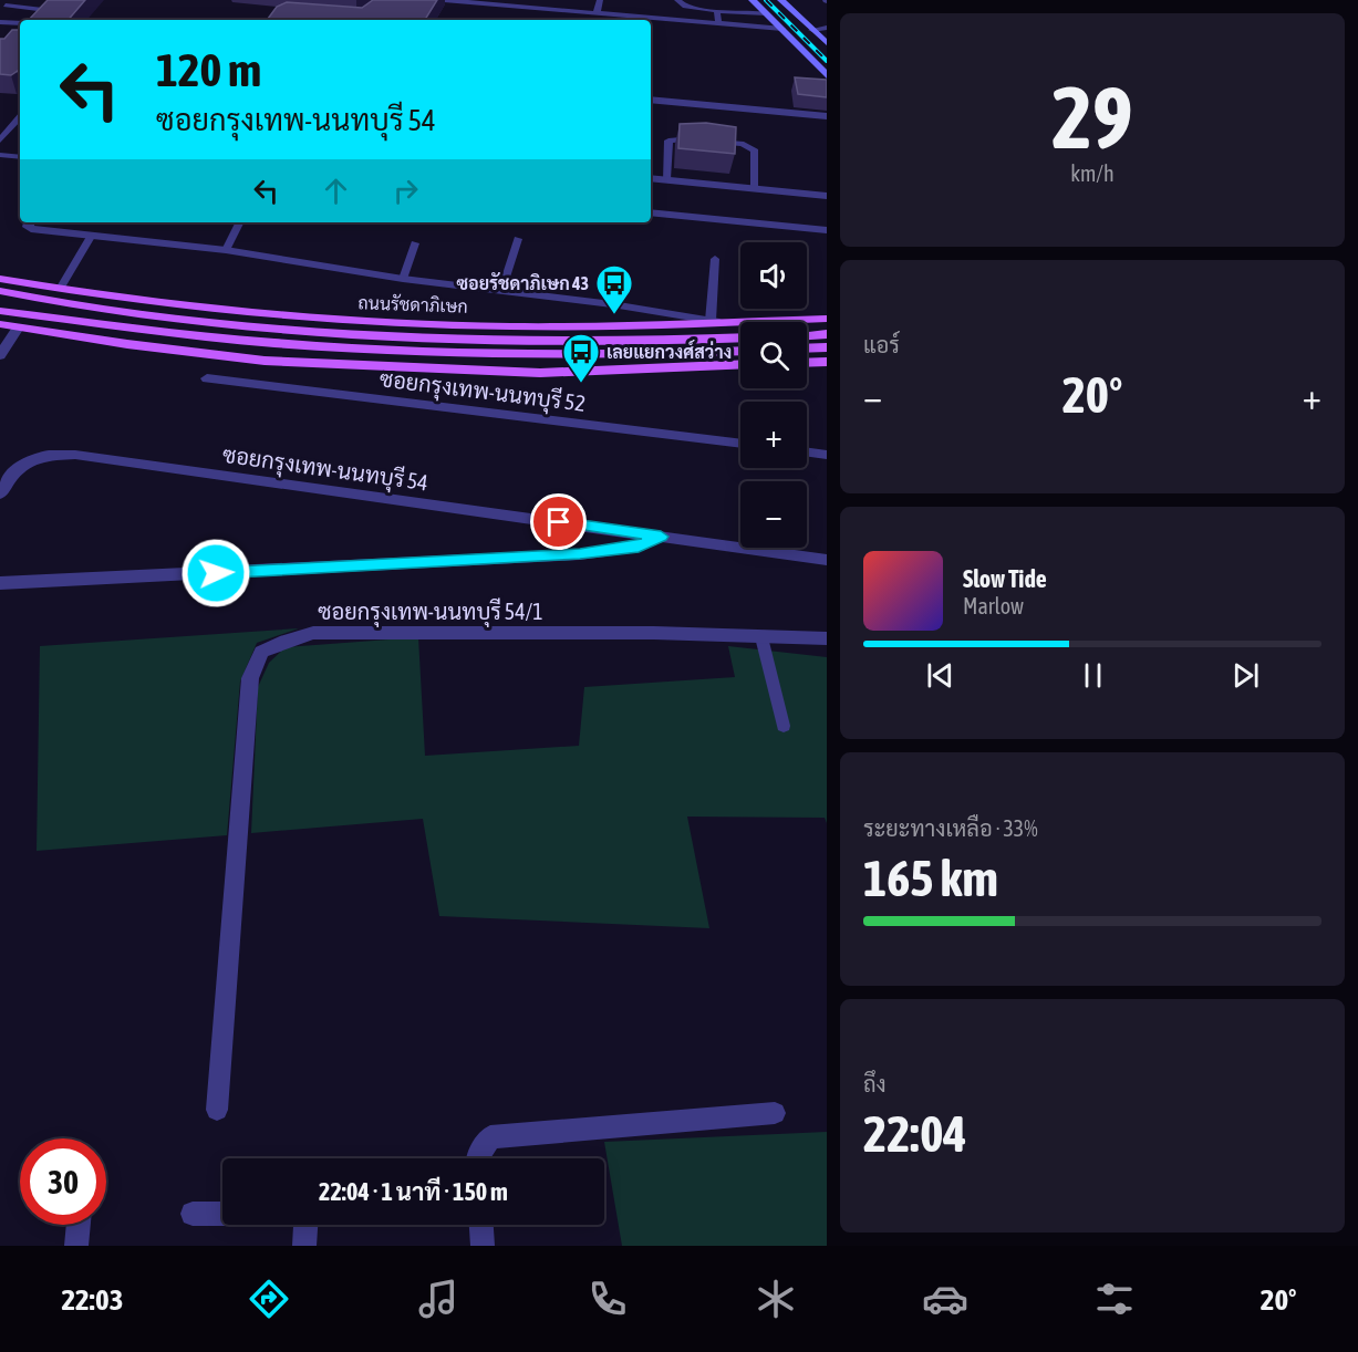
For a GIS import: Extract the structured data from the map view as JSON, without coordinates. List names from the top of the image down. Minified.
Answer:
{"streets":{"main road":["ถนนรัชดาภิเษก"],"street":["ซอยกรุงเทพ-นนทบุรี 52","ซอยกรุงเทพ-นนทบุรี 54","ซอยกรุงเทพ-นนทบุรี 54/1"]},"places":{"bus stop":["ซอยรัชดาภิเษก 43","เลยแยกวงศ์สว่าง"]},"page":{"tile":[["29","km/h"],"แอร์",["ระยะทางเหลือ · 33%","165 km"],["ถึง","22:04"]],"turn":["120 m","ซอยกรุงเทพ-นนทบุรี 54"],"map_buttons":["+","−"],"heat":["−","20°","+"],"song":["Slow Tide","Marlow"],"limit":"30","trip":"22:04 · 1 นาที · 150 m","tabs":["22:03","20°"]}}
